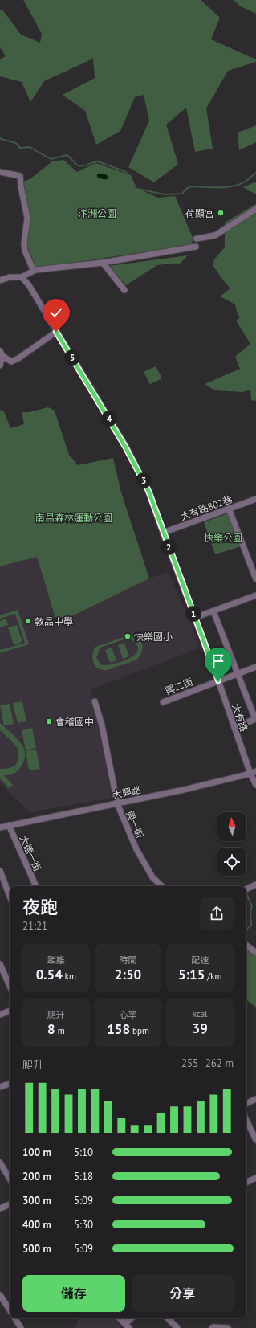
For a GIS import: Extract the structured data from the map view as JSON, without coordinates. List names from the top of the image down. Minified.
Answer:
{"streets":{"street":["大有路802巷","興二街","大有路","大興路","興一街","大德一街"]},"crossings":[["大有路802巷","大有路"],["興二街","大有路"],["大有路","大興路"],["大興路","興一街"],["大興路","大德一街"]],"parks":["汴洲公園","南昌森林運動公園","快樂公園"],"places":["荷顯宮","敦品中學","快樂國小","會稽國中"],"north":"top","page":{"pins":["5","4","3","2","1"],"heading":["夜跑","21:21"],"stats":[["距離","0.54 km"],["時間","2:50"],["配速","5:15 /km"],["爬升","8 m"],["心率","158 bpm"],["kcal","39"]],"chart":["爬升","255–262 m"],"list":[{"name":"100 m","note":"5:10"},{"name":"200 m","note":"5:18"},{"name":"300 m","note":"5:09"},{"name":"400 m","note":"5:30"},{"name":"500 m","note":"5:09"}],"buttons":["儲存","分享"]}}
